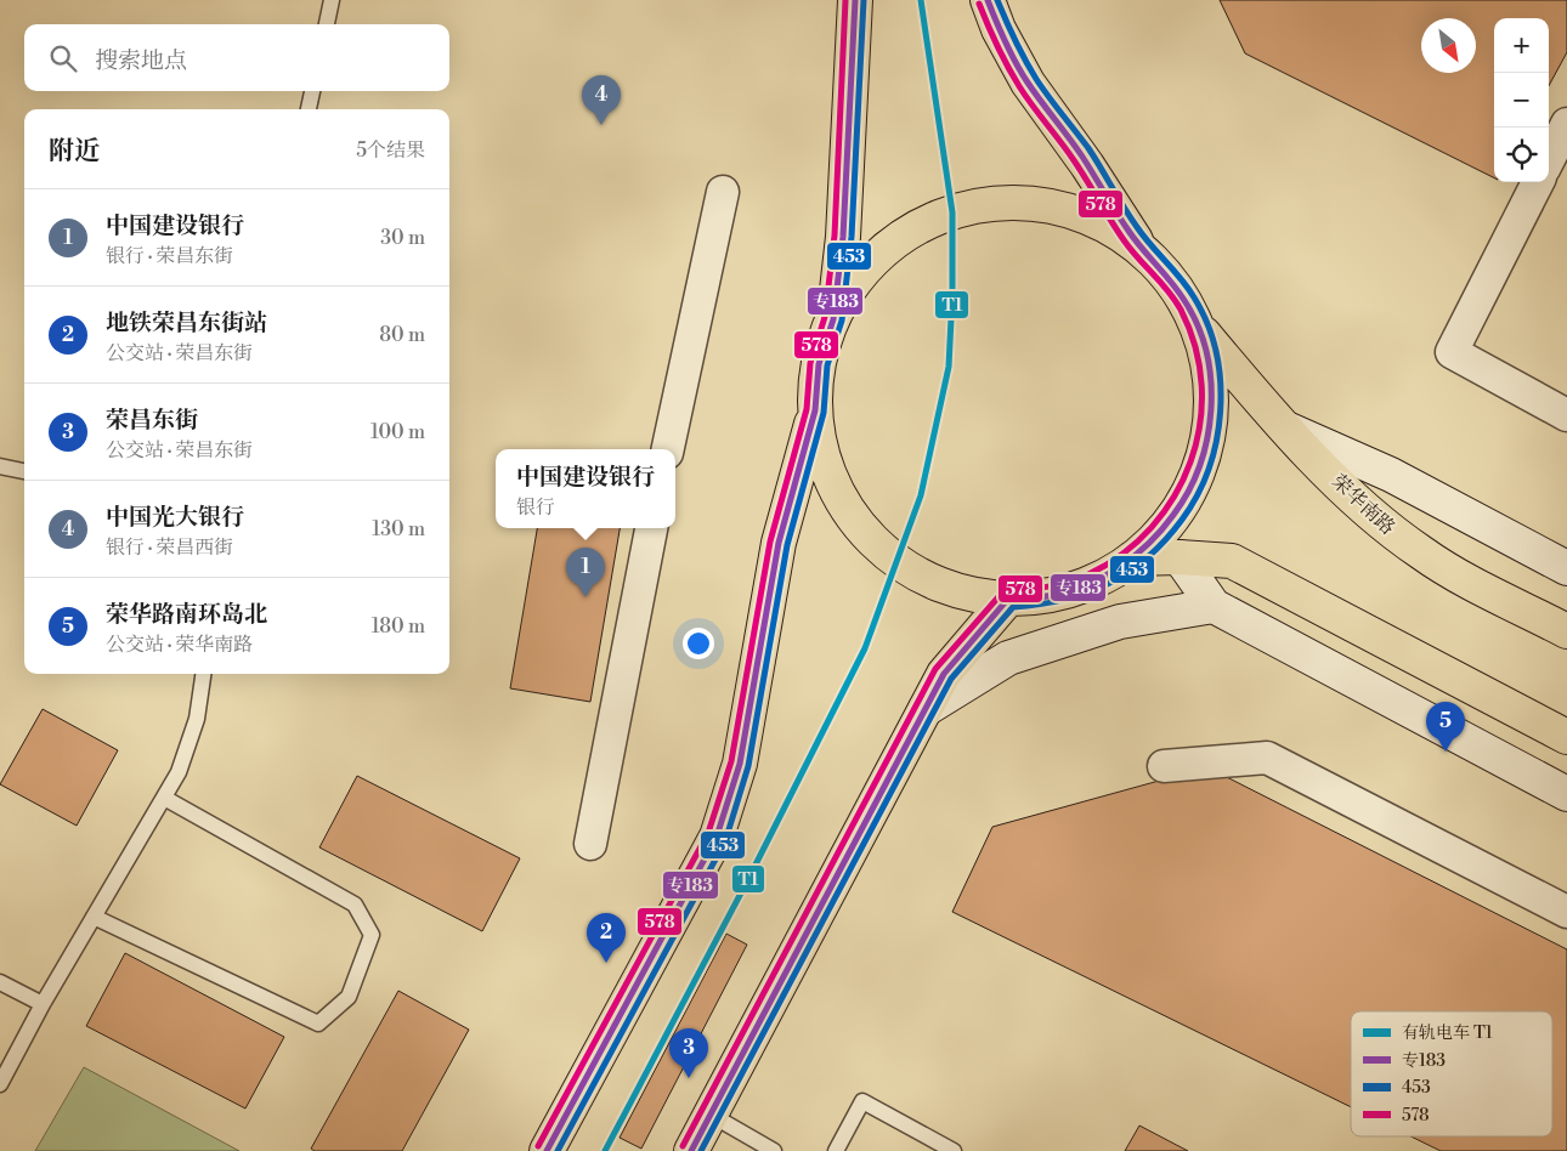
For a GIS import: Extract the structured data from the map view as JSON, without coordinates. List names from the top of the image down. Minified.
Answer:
{"streets":{"main road":["荣华南路"]},"lines":["tram line T1","transit line 专183","transit line 453","transit line 578"],"legend":["有轨电车 T1","专183","453","578"],"north":"bottom right","page":{"map_buttons":["+","−"],"search":"搜索地点","pins":["4","1","5","2","3"],"heading":["附近","5个结果"],"list":[{"mark":"1","name":"中国建设银行","note":"银行 · 荣昌东街","value":"30 m"},{"mark":"2","name":"地铁荣昌东街站","note":"公交站 · 荣昌东街","value":"80 m"},{"mark":"3","name":"荣昌东街","note":"公交站 · 荣昌东街","value":"100 m"},{"mark":"4","name":"中国光大银行","note":"银行 · 荣昌西街","value":"130 m"},{"mark":"5","name":"荣华路南环岛北","note":"公交站 · 荣华南路","value":"180 m"}],"popup":["中国建设银行","银行"]}}
